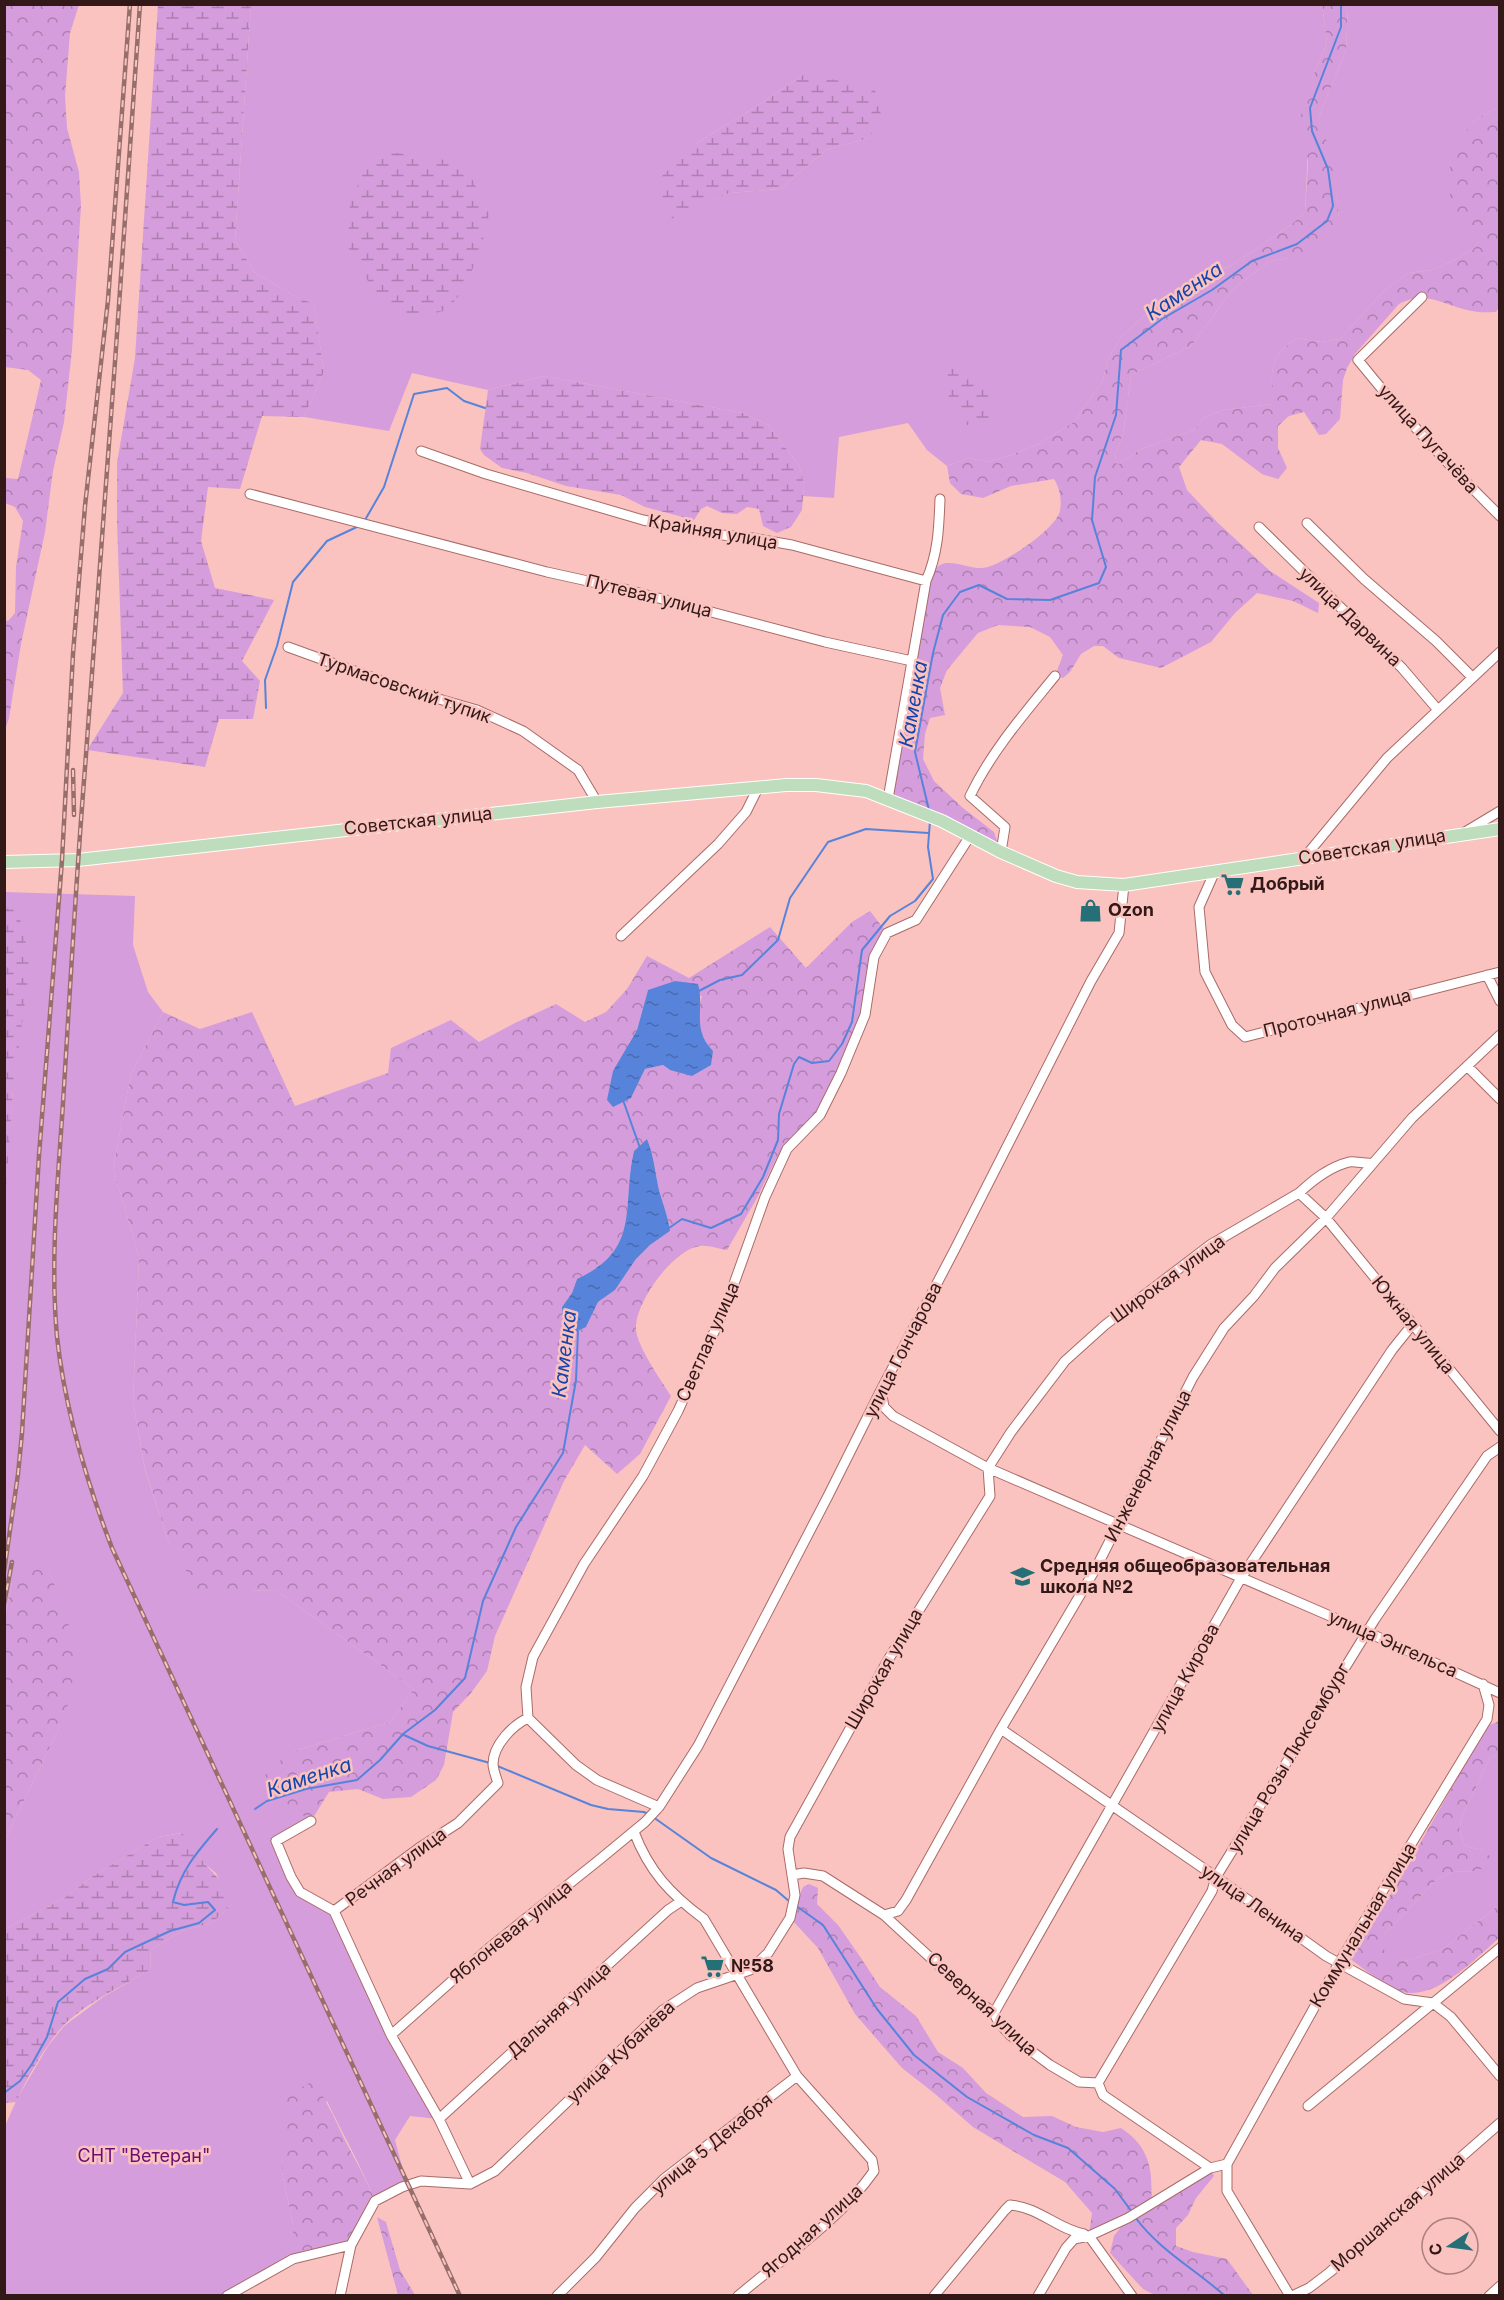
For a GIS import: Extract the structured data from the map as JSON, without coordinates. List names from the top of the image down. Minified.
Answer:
{"streets":{"main road":["Советская улица"],"street":["улица Пугачёва","Крайняя улица","Путевая улица","улица Дарвина","Турмасовский тупик","Проточная улица","Широкая улица","Южная улица","Светлая улица","улица Гончарова","Инженерная улица","улица Энгельса","улица Кирова","улица Розы Люксембург","Речная улица","улица Ленина","Коммунальная улица","Яблоневая улица","Северная улица","Дальняя улица","улица Кубанёва","улица 5 Декабря","Моршанская улица","Ягодная улица"]},"crossings":[["Турмасовский тупик","Советская улица"],["Советская улица","Проточная улица"],["Советская улица","Светлая улица"],["Советская улица","улица Гончарова"],["Широкая улица","улица Энгельса"],["Широкая улица","Северная улица"],["Широкая улица","улица Кубанёва"],["Южная улица","Инженерная улица"],["Южная улица","улица Кирова"],["Светлая улица","Речная улица"],["улица Гончарова","Яблоневая улица"],["Инженерная улица","улица Энгельса"],["Инженерная улица","улица Ленина"],["Инженерная улица","Северная улица"],["улица Энгельса","улица Кирова"],["улица Энгельса","улица Розы Люксембург"],["улица Энгельса","Коммунальная улица"],["улица Кирова","улица Ленина"],["улица Кирова","Северная улица"],["улица Розы Люксембург","улица Ленина"],["улица Розы Люксембург","Северная улица"],["улица Ленина","Коммунальная улица"],["Северная улица","улица Кубанёва"],["улица 5 Декабря","Ягодная улица"]],"water":["Каменка"],"parks":["СНТ \"Ветеран\""],"places":{"supermarket":["Добрый","№58"],"shop":["Ozon"],"school or university":["Средняя общеобразовательная школа №2"]},"north":"left"}
